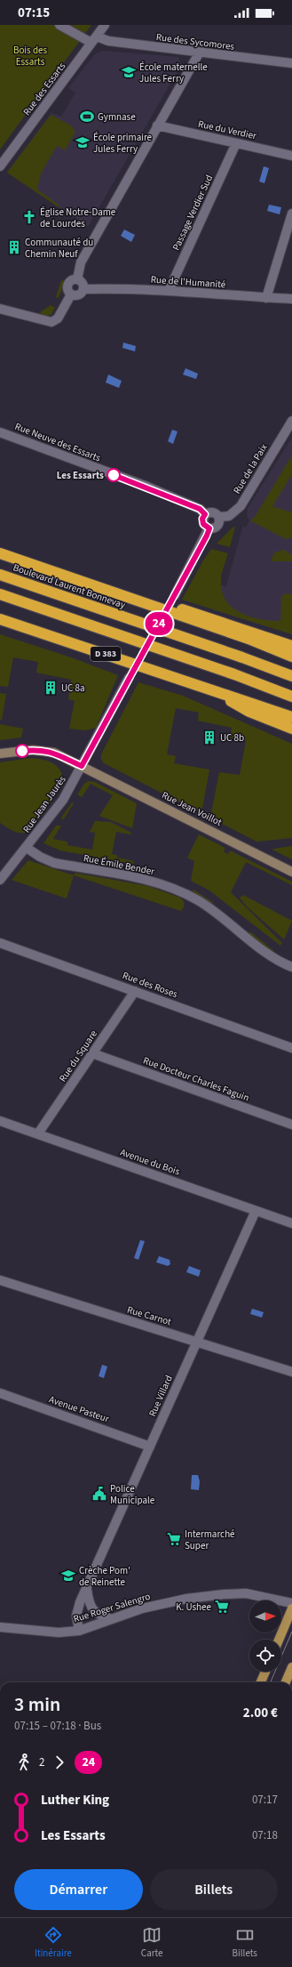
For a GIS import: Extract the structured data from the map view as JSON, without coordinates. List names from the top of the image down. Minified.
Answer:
{"streets":{"highway":["Boulevard Laurent Bonnevay","D 383"],"street":["Rue des Sycomores","Rue des Essarts","Rue du Verdier","Passage Verdier Sud","Rue de l'Humanité","Rue Neuve des Essarts","Rue de la Paix","Rue Jean Jaurès","Rue Jean Voillot","Rue Émile Bender","Rue des Roses","Rue du Square","Rue Docteur Charles Faguin","Avenue du Bois","Rue Carnot","Rue Villard","Avenue Pasteur","Rue Roger Salengro"]},"crossings":[["Rue des Sycomores","Rue des Essarts"],["Rue du Verdier","Passage Verdier Sud"],["Passage Verdier Sud","Rue de l'Humanité"],["Rue Neuve des Essarts","Rue de la Paix"],["Rue Jean Jaurès","Rue Jean Voillot"],["Rue Jean Jaurès","Rue Émile Bender"],["Rue des Roses","Rue du Square"],["Rue du Square","Rue Docteur Charles Faguin"],["Rue du Square","Avenue du Bois"],["Avenue du Bois","Rue Villard"],["Rue Carnot","Rue Villard"],["Rue Villard","Avenue Pasteur"],["Rue Villard","Rue Roger Salengro"]],"parks":["Bois des Essarts"],"places":{"school or university":["École maternelle Jules Ferry","École primaire Jules Ferry","Crèche Pom' de Reinette"],"sports":["Gymnase"],"church":["Église Notre-Dame de Lourdes"],"building":["Communauté du Chemin Neuf","UC 8a","UC 8b"],"other":["Les Essarts"],"public building":["Police Municipale"],"supermarket":["Intermarché Super","K. Ushee"]},"lines":["bus line 24"],"north":"right","page":{"status":"07:15","on_map":"24","heading":["3 min","07:15 – 07:18 · Bus","2.00 €"],"legs":["2","24"],"list":[{"name":"Luther King","value":"07:17"},{"name":"Les Essarts","value":"07:18"}],"buttons":["Démarrer","Billets"],"tabs":["Itinéraire","Carte","Billets"]}}
